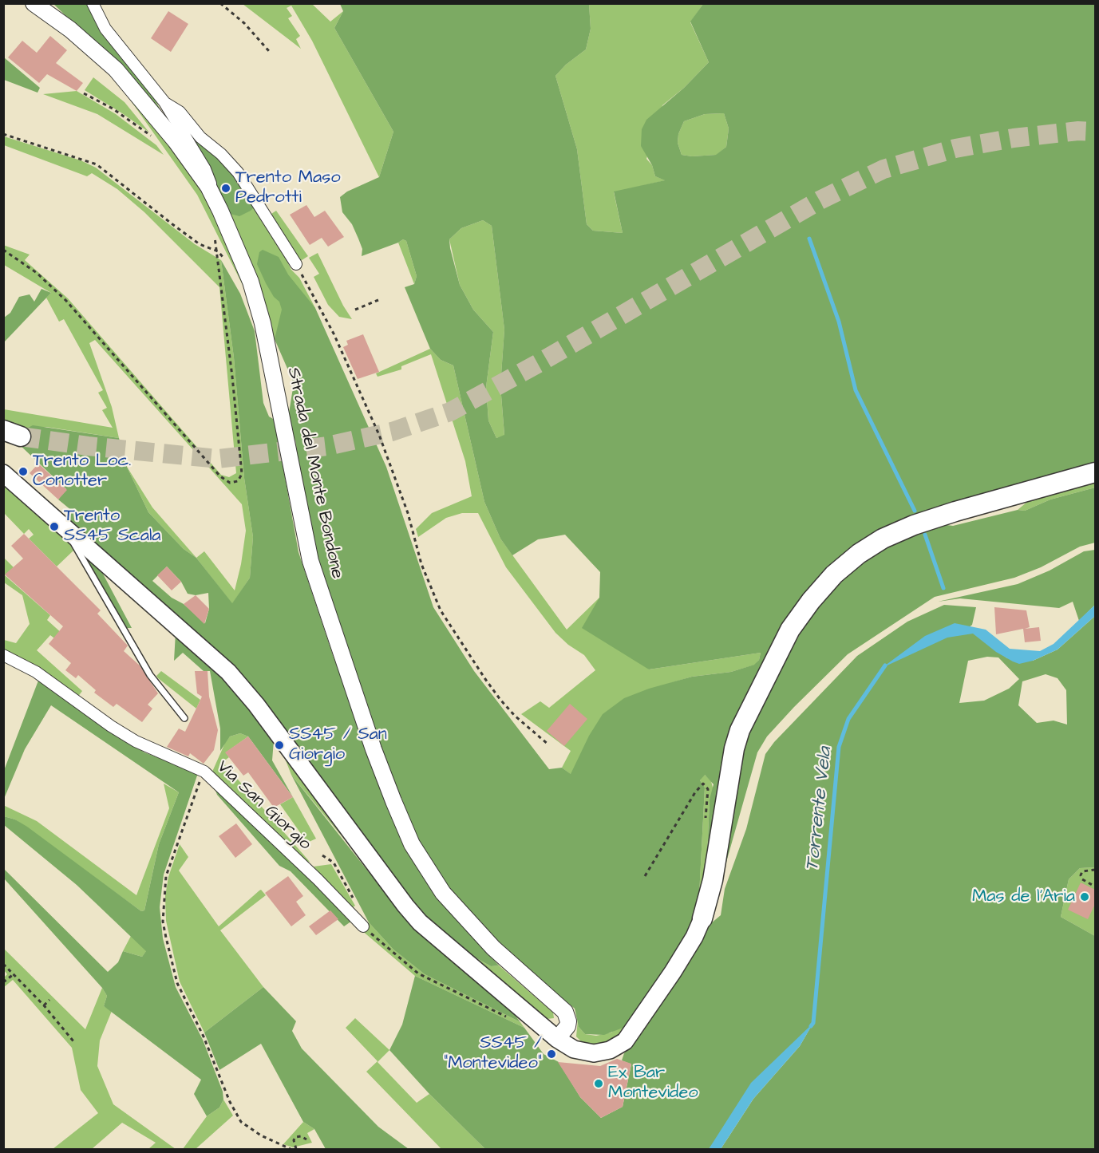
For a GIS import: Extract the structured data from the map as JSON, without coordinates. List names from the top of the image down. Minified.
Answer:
{"streets":{"street":["Strada del Monte Bondone","Via San Giorgio"]},"water":["Torrente Vela"],"places":["Trento Maso Pedrotti","Trento Loc. Conotter","Trento SS45 Scala","SS45 / San Giorgio","Mas de l'Aria","SS45 / \"Montevideo\"","Ex Bar Montevideo"]}
